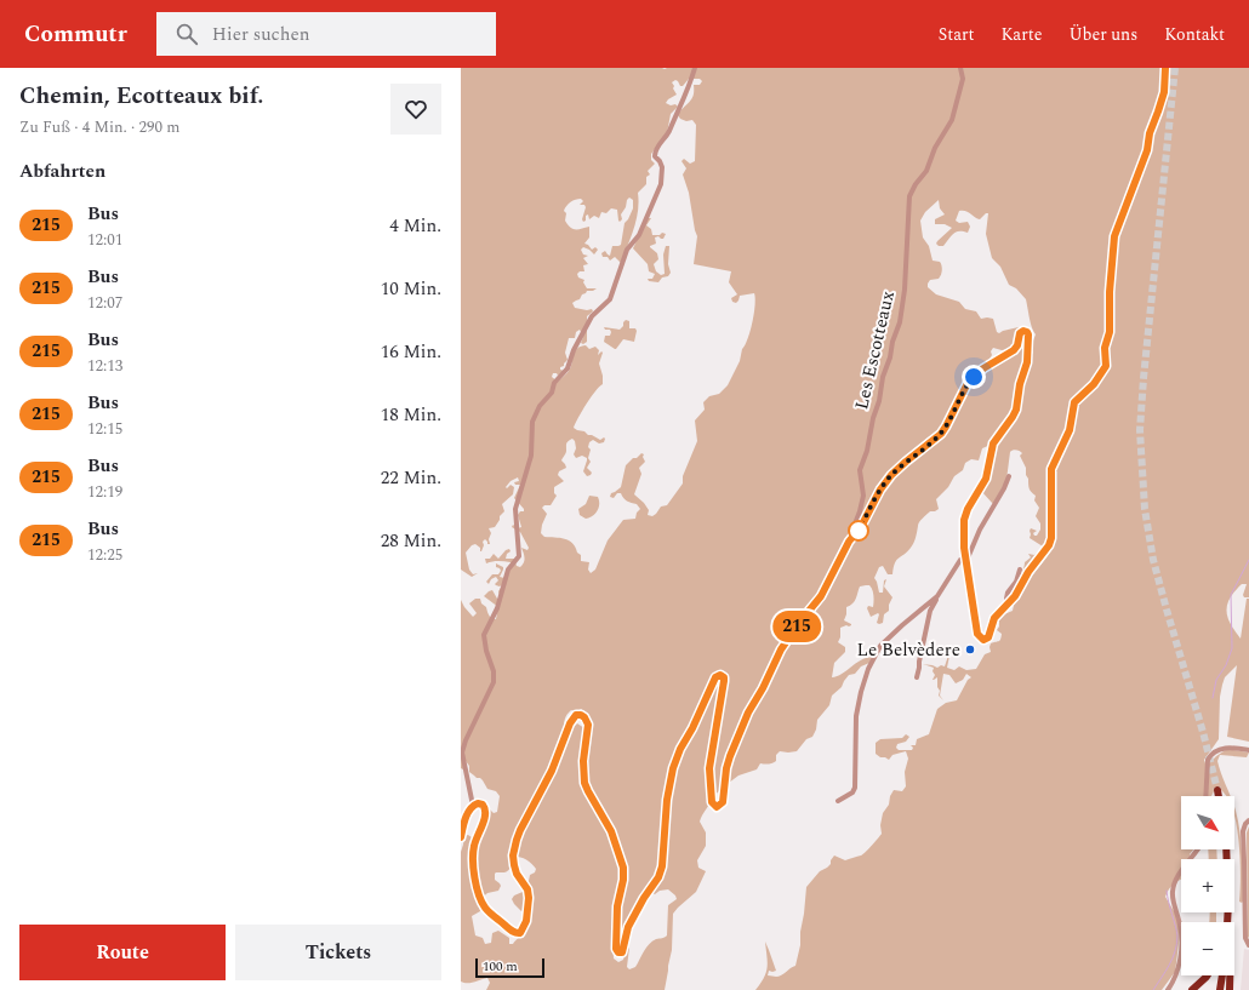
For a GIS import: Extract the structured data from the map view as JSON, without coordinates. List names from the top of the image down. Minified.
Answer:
{"streets":{"street":["Les Escotteaux"]},"places":["Le Belvèdere"],"lines":["bus line 215"],"scale_bar":"100 m","north":"bottom right","page":{"header":"Commutr","search":"Hier suchen","nav":["Start","Karte","Über uns","Kontakt"],"heading":[["Chemin, Ecotteaux bif.","Zu Fuß · 4 Min. · 290 m"],"Abfahrten"],"on_map":"215","list":[{"mark":"215","name":"Bus","note":"12:01","value":"4 Min."},{"mark":"215","name":"Bus","note":"12:07","value":"10 Min."},{"mark":"215","name":"Bus","note":"12:13","value":"16 Min."},{"mark":"215","name":"Bus","note":"12:15","value":"18 Min."},{"mark":"215","name":"Bus","note":"12:19","value":"22 Min."},{"mark":"215","name":"Bus","note":"12:25","value":"28 Min."}],"map_buttons":["+","−"],"buttons":["Route","Tickets"],"scale":"100 m"}}
